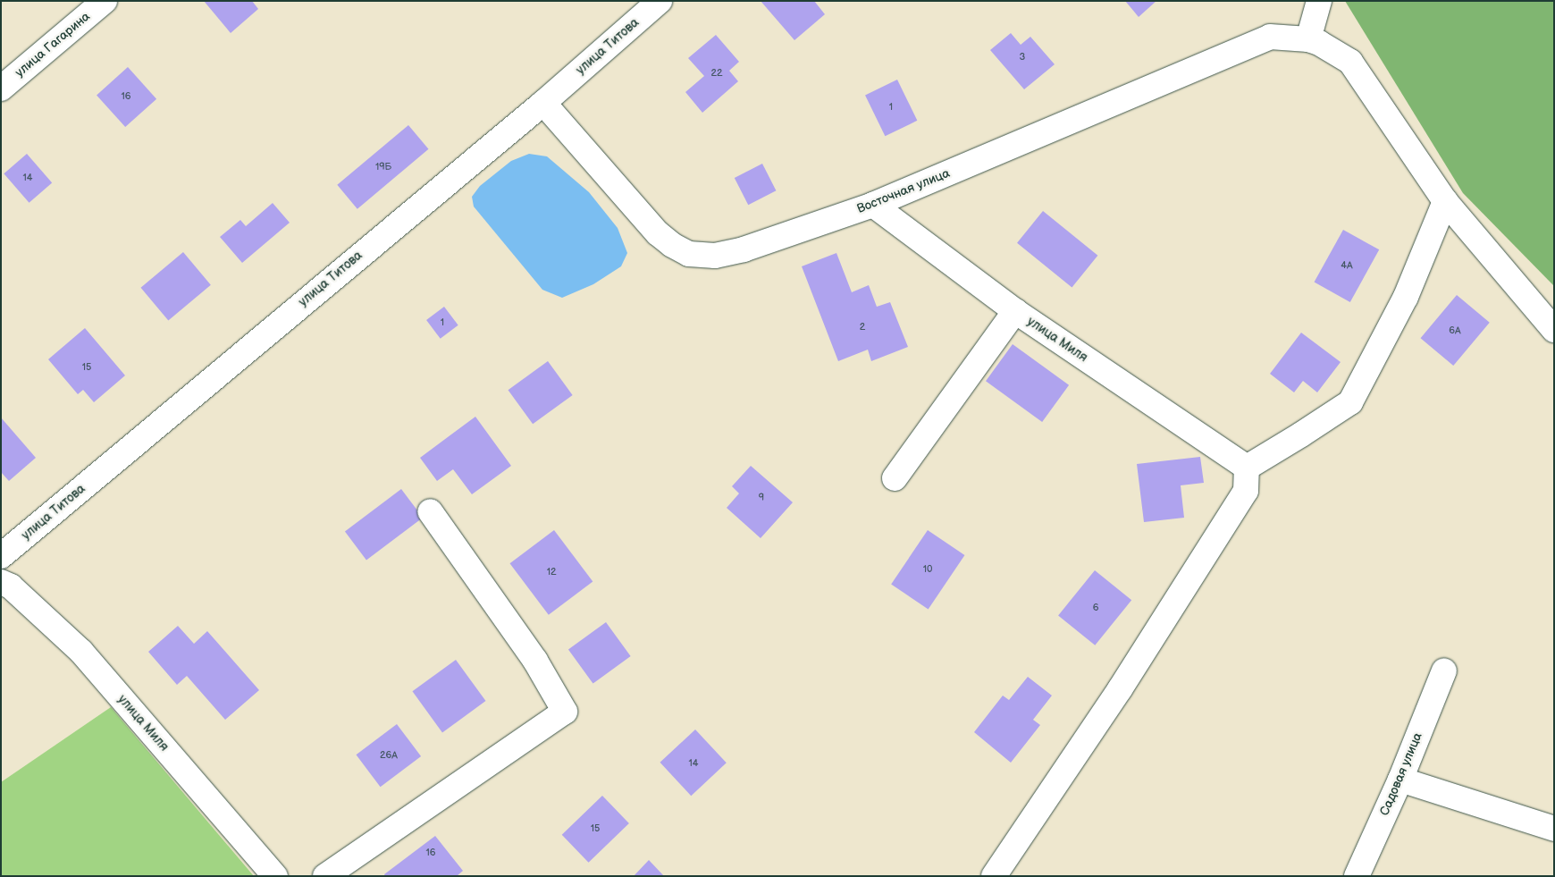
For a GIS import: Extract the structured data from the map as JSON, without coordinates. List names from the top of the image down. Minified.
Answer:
{"streets":{"street":["улица Гагарина","улица Титова","Восточная улица","улица Миля","Садовая улица"]},"crossings":[["улица Титова","Восточная улица"],["Восточная улица","улица Миля"]],"house_numbers":["3","22","16","1","19Б","14","4А","1","2","6А","15","9","10","12","6","26А","14","15","16"]}
